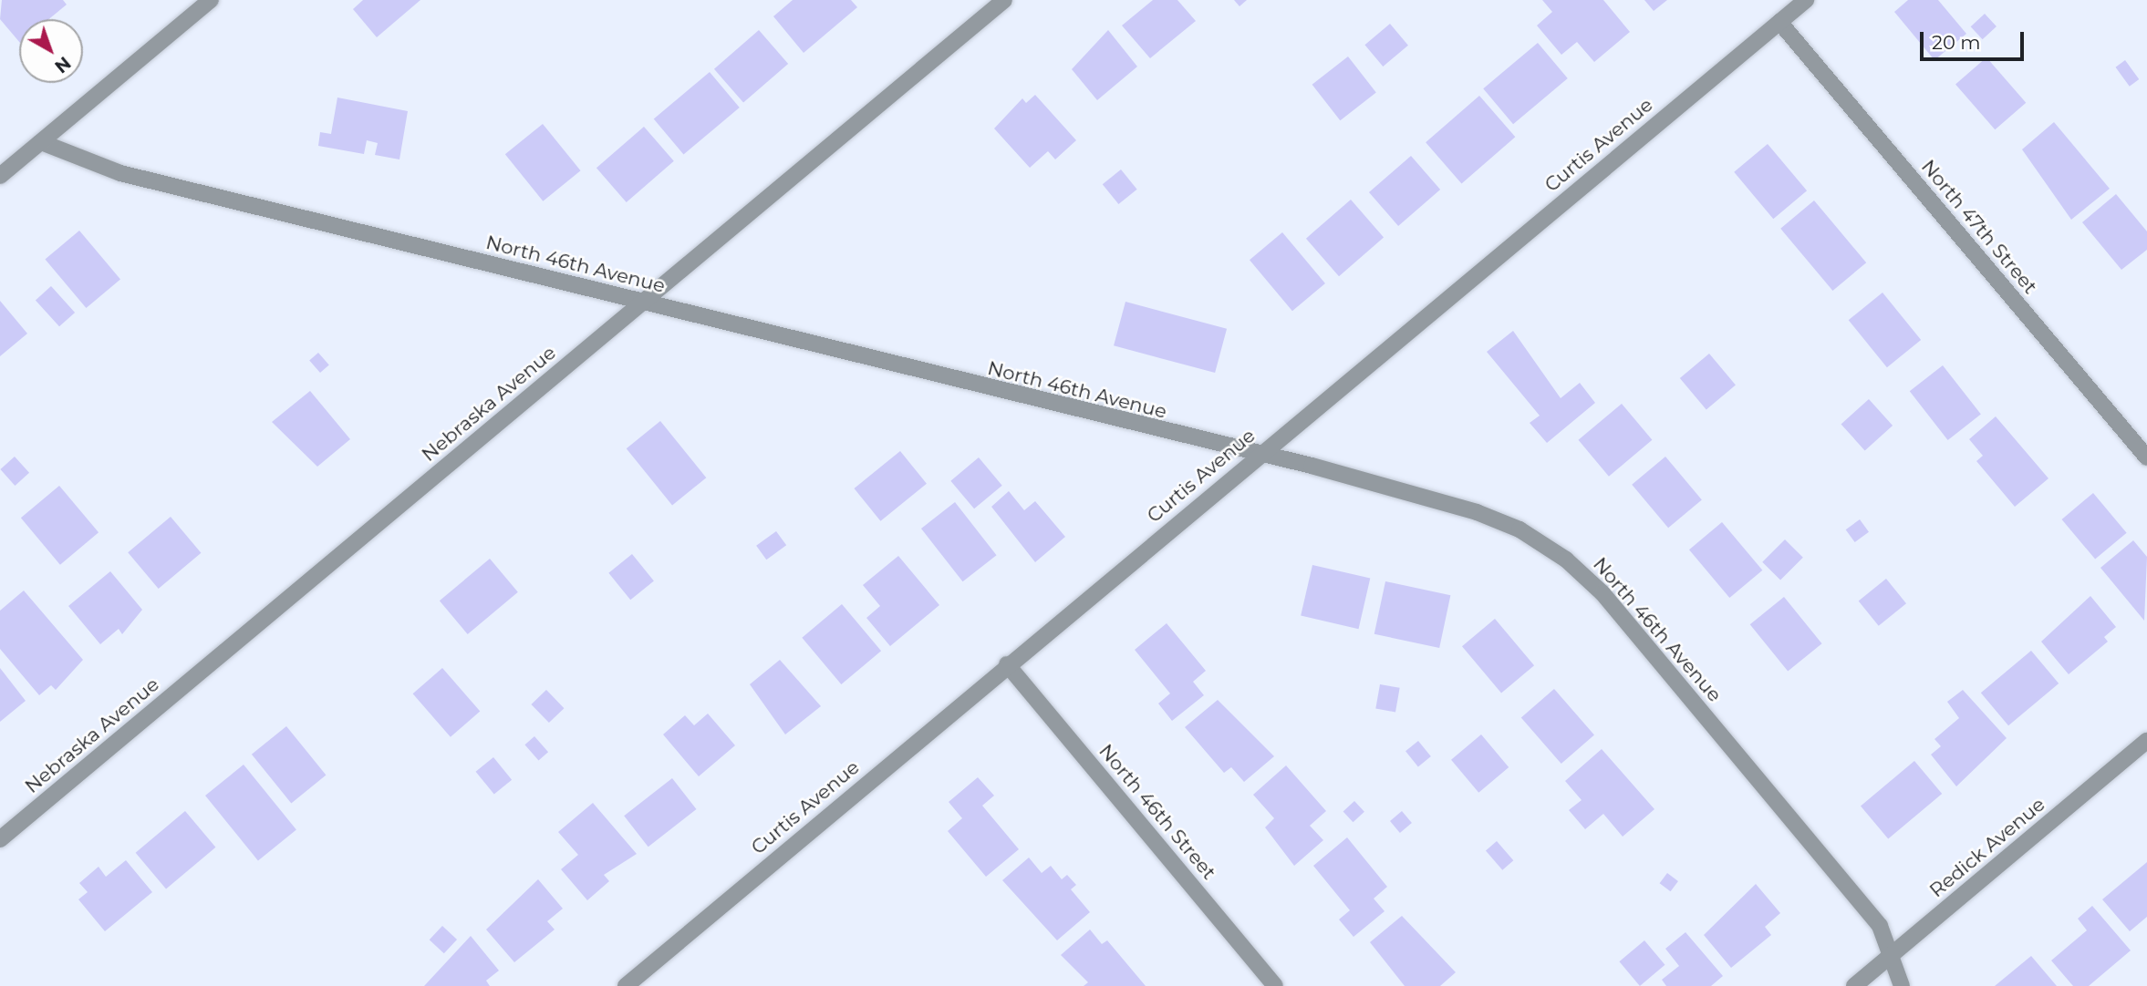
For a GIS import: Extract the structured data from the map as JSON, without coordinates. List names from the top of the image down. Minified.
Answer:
{"streets":{"street":["Curtis Avenue","North 47th Street","North 46th Avenue","Nebraska Avenue","North 46th Street","Redick Avenue"]},"crossings":[["Curtis Avenue","North 47th Street"],["Curtis Avenue","North 46th Avenue"],["Curtis Avenue","North 46th Street"],["North 46th Avenue","Nebraska Avenue"],["North 46th Avenue","Redick Avenue"]],"scale_bar":"20 m","north":"bottom right"}
